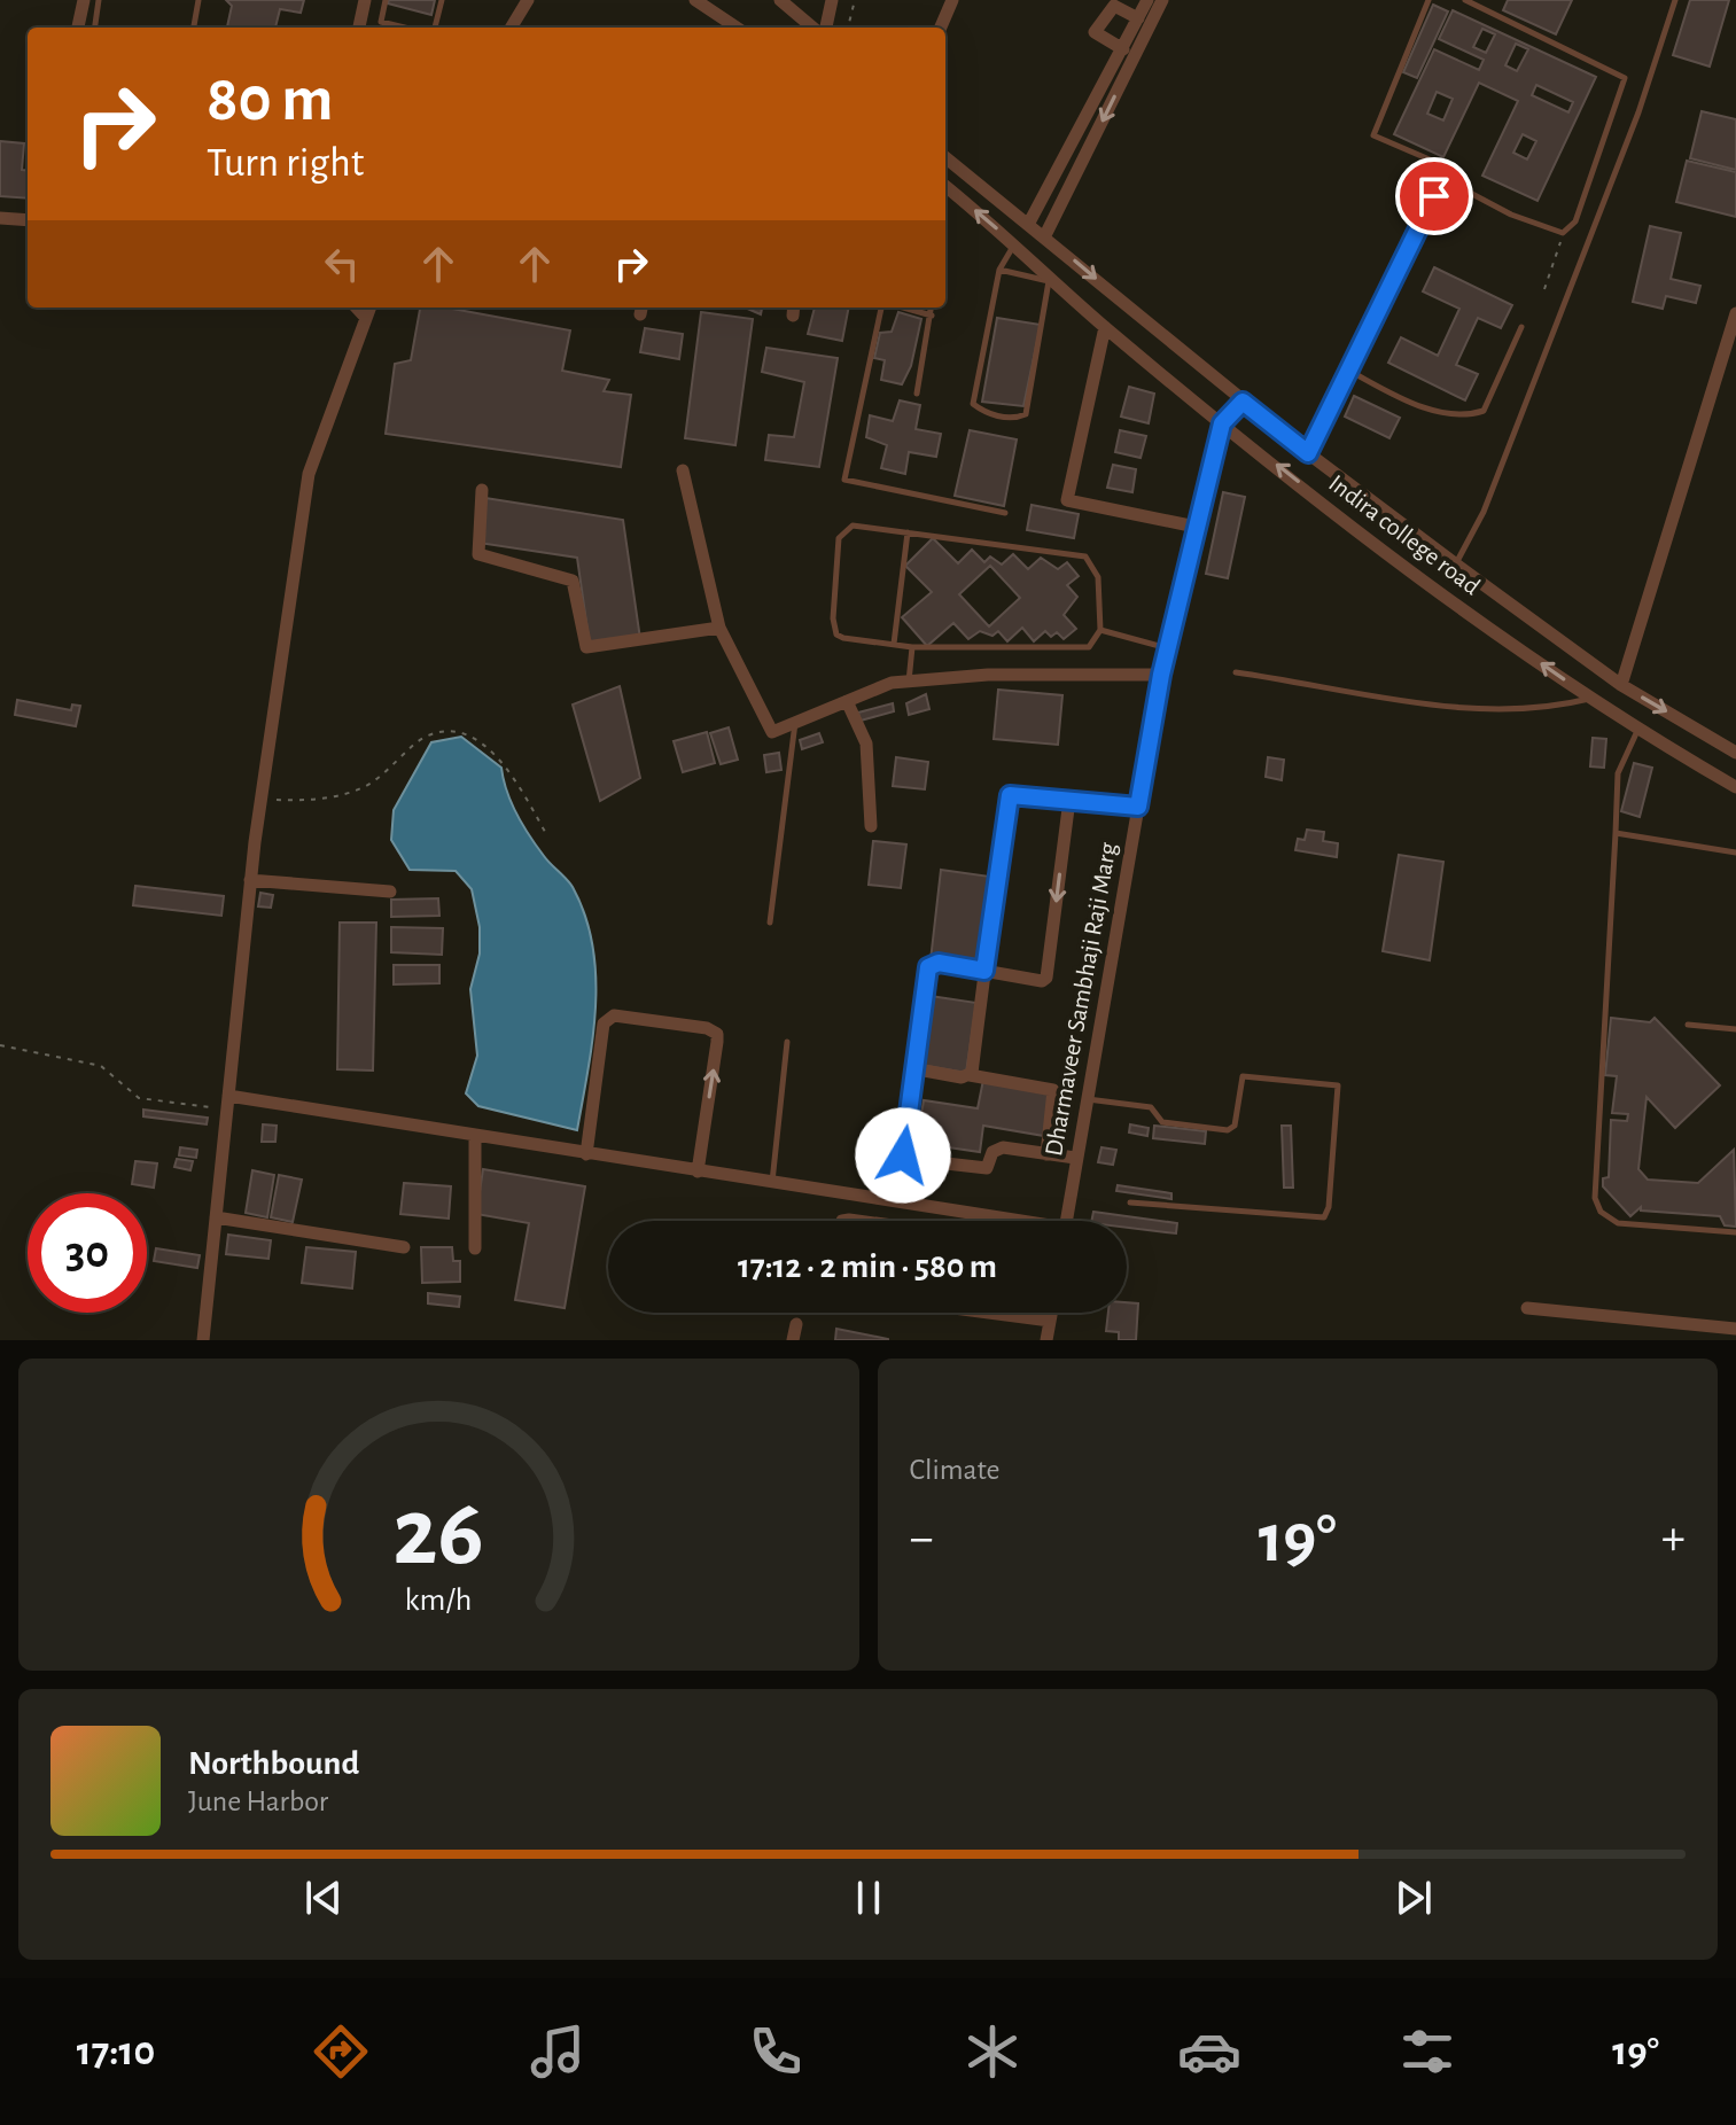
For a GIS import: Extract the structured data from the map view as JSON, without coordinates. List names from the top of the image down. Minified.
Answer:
{"streets":{"street":["Indira college road","Dharmaveer Sambhaji Raji Marg"]},"crossings":[["Indira college road","Dharmaveer Sambhaji Raji Marg"]],"page":{"turn":["80 m","Turn right"],"limit":"30","trip":"17:12 · 2 min · 580 m","tile":"Climate","heat":["−","19°","+"],"song":["Northbound","June Harbor"],"tabs":["17:10","19°"],"gauge":["26","km/h"]}}
